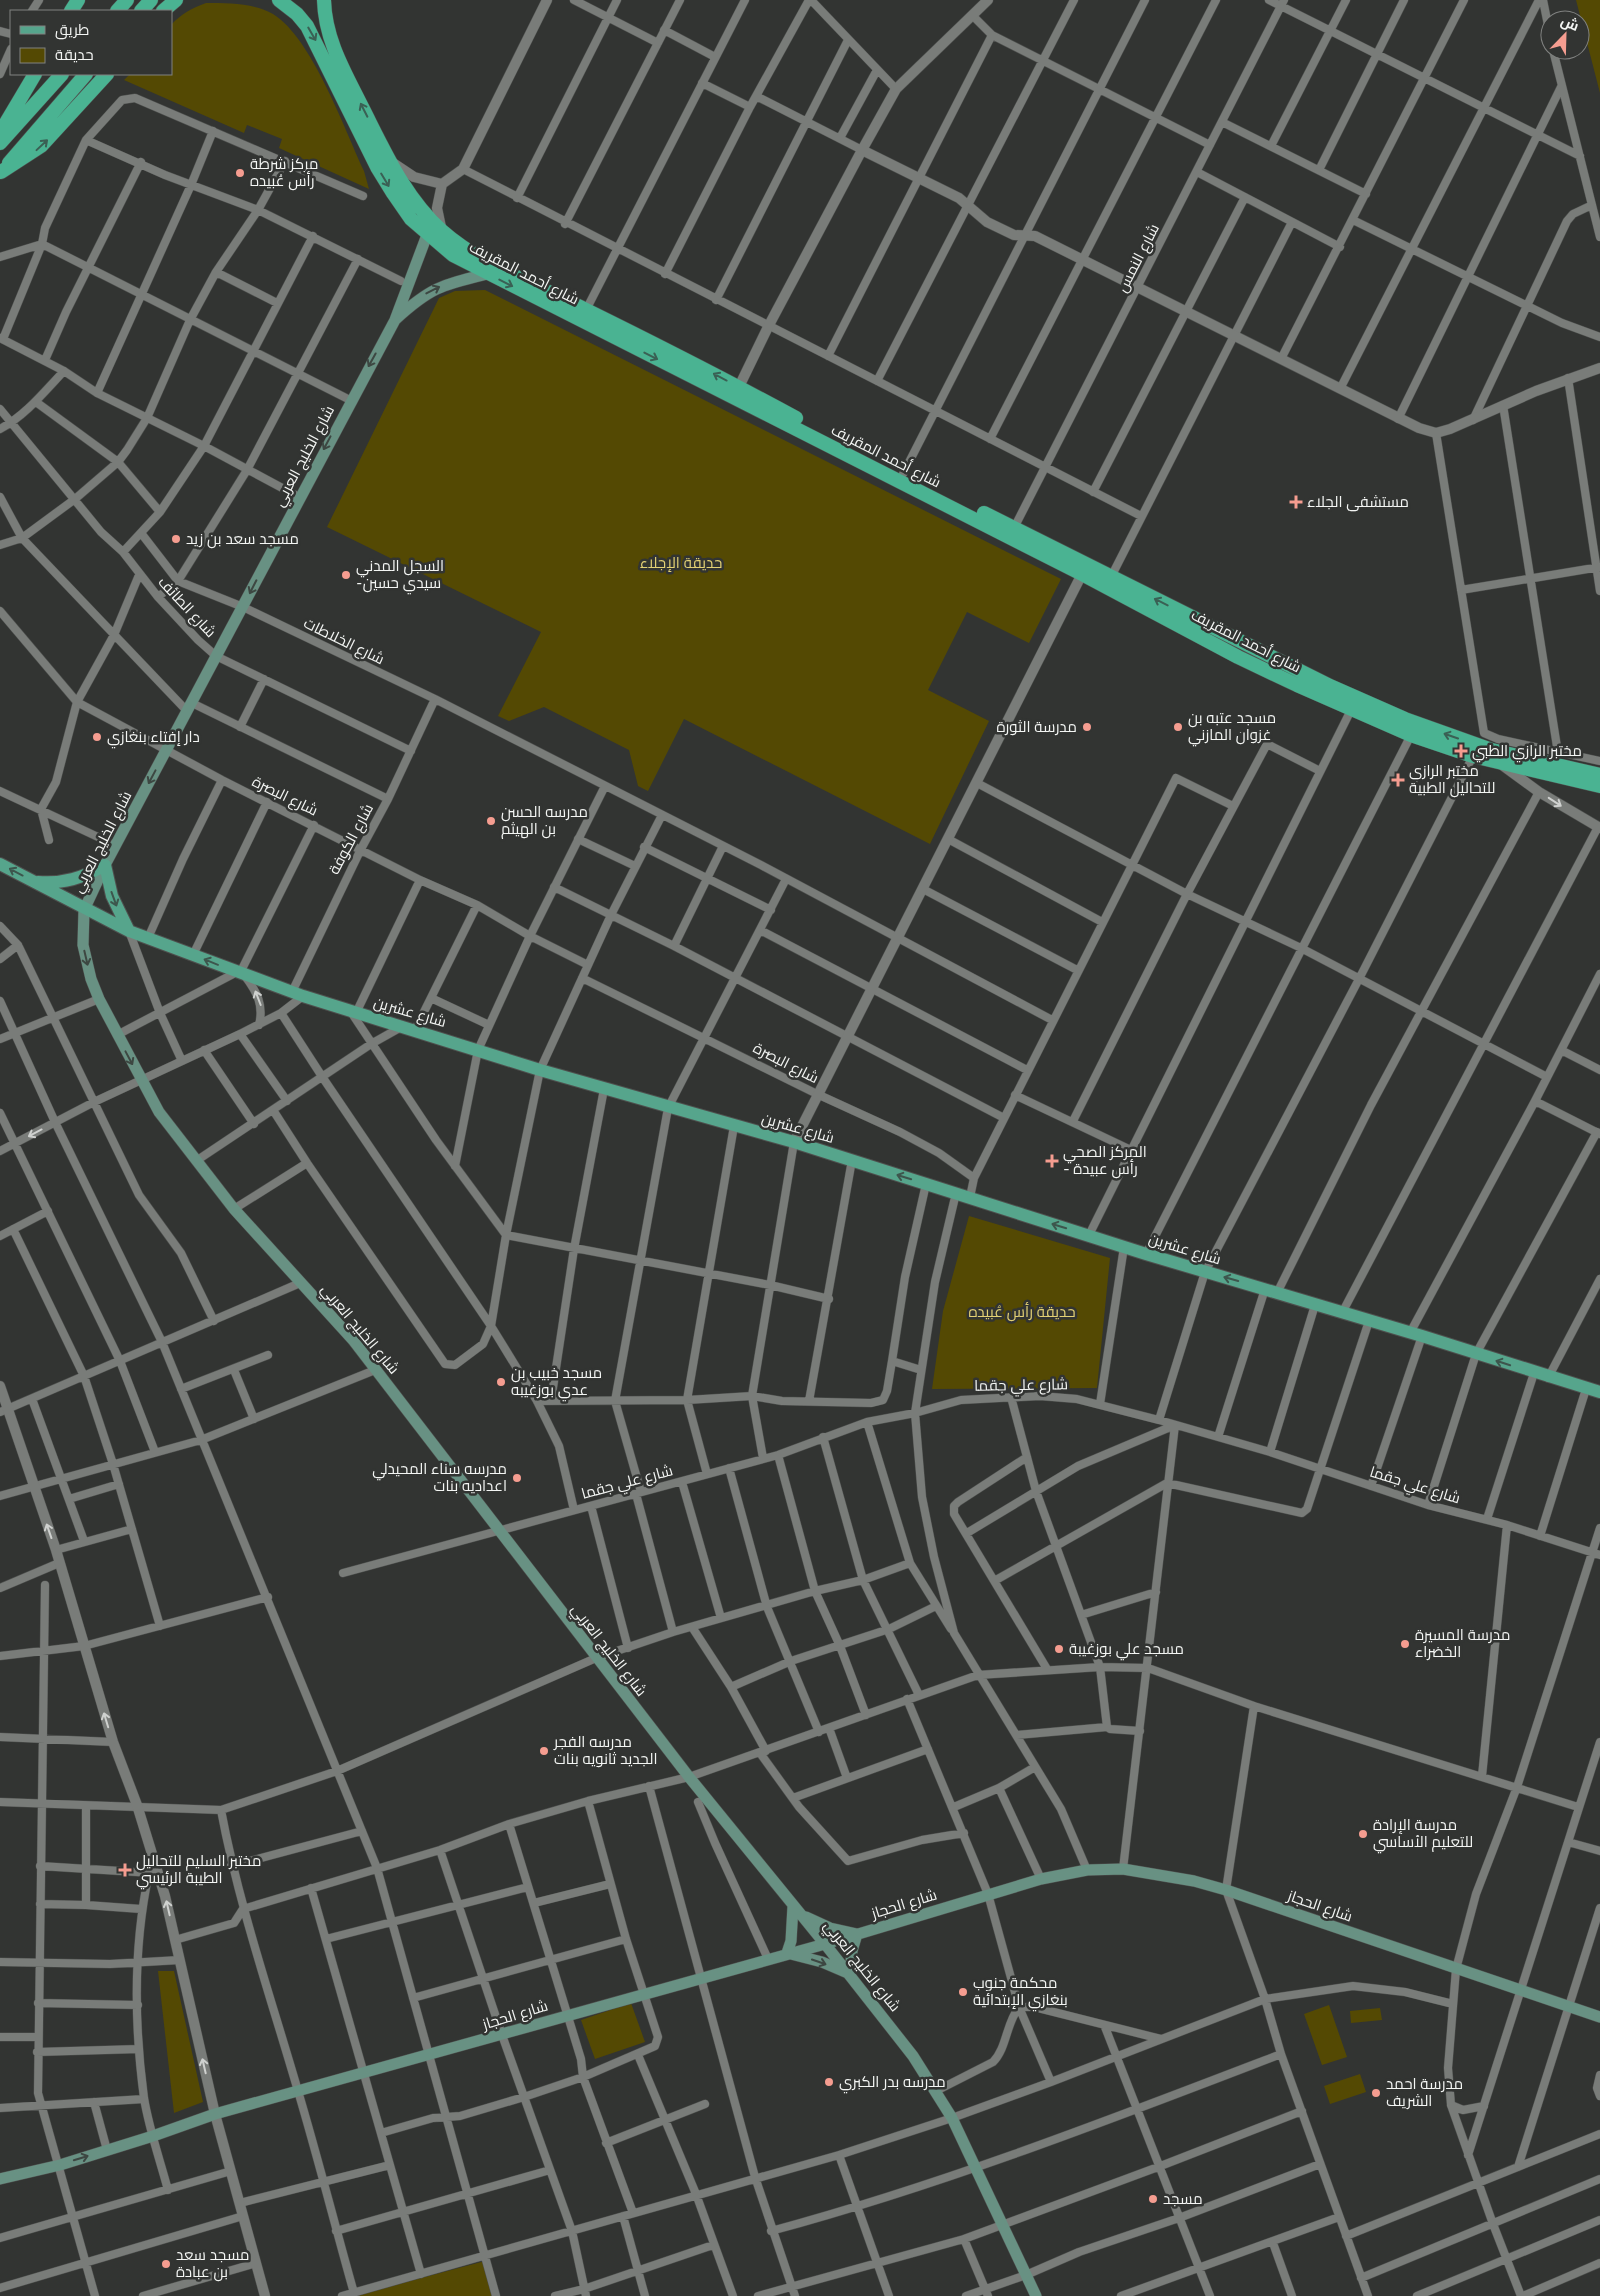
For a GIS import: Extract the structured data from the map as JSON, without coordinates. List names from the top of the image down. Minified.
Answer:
{"streets":{"highway":["شارع أحمد المقريف"],"main road":["شارع الخليج العربي","شارع عشرين","شارع الحجاز"],"street":["شارع النمس","شارع الطائف","شارع الخلاطات","شارع البصرة","شارع الكوفة","شارع علي جقما"]},"crossings":[["شارع النمس","شارع أحمد المقريف"],["شارع أحمد المقريف","شارع الخليج العربي"],["شارع الخليج العربي","شارع الطائف"],["شارع الخليج العربي","شارع الخلاطات"],["شارع الخليج العربي","شارع البصرة"],["شارع الخليج العربي","شارع عشرين"],["شارع الخليج العربي","شارع علي جقما"],["شارع الخليج العربي","شارع الحجاز"],["شارع الطائف","شارع الكوفة"],["شارع الخلاطات","شارع الكوفة"],["شارع البصرة","شارع الكوفة"],["شارع الكوفة","شارع عشرين"]],"parks":["حديقة الإجلاء","حديقة رأس عُبيده"],"places":{"other":["مركز شرطة رأس عُبيده","مسجد سعد بن زيد","السجل المدني -سيدي حسين","مدرسة الثورة","مسجد عتبه بن غزوان المازني","دار إفتاء بنغازي","مدرسه الحسن بن الهيثم","مسجد خبيب بن عدي بوزغيبه","مدرسه سناء المحيدلي اعداديه بنات","مدرسة المسيرة الخضراء","مسجد علي بوزغيبة","مدرسه الفجر الجديد ثانويه بنات","مدرسة الإرادة للتعليم الأساسي","محكمة جنوب بنغازي الإبتدائية","مدرسه بدر الكبري","مدرسة احمد الشريف","مسجد","مسجد سعد بن عبادة"],"health":["مستشفى الجلاء","مختبر الرازي الطبي","مختبر الرازي للتحاليل الطبية","المركز الصحي - رأس عبيدة","مختبر السليم للتحاليل الطيبة الرئيسي"]},"legend":["طريق","حديقة"],"north":"top right"}
